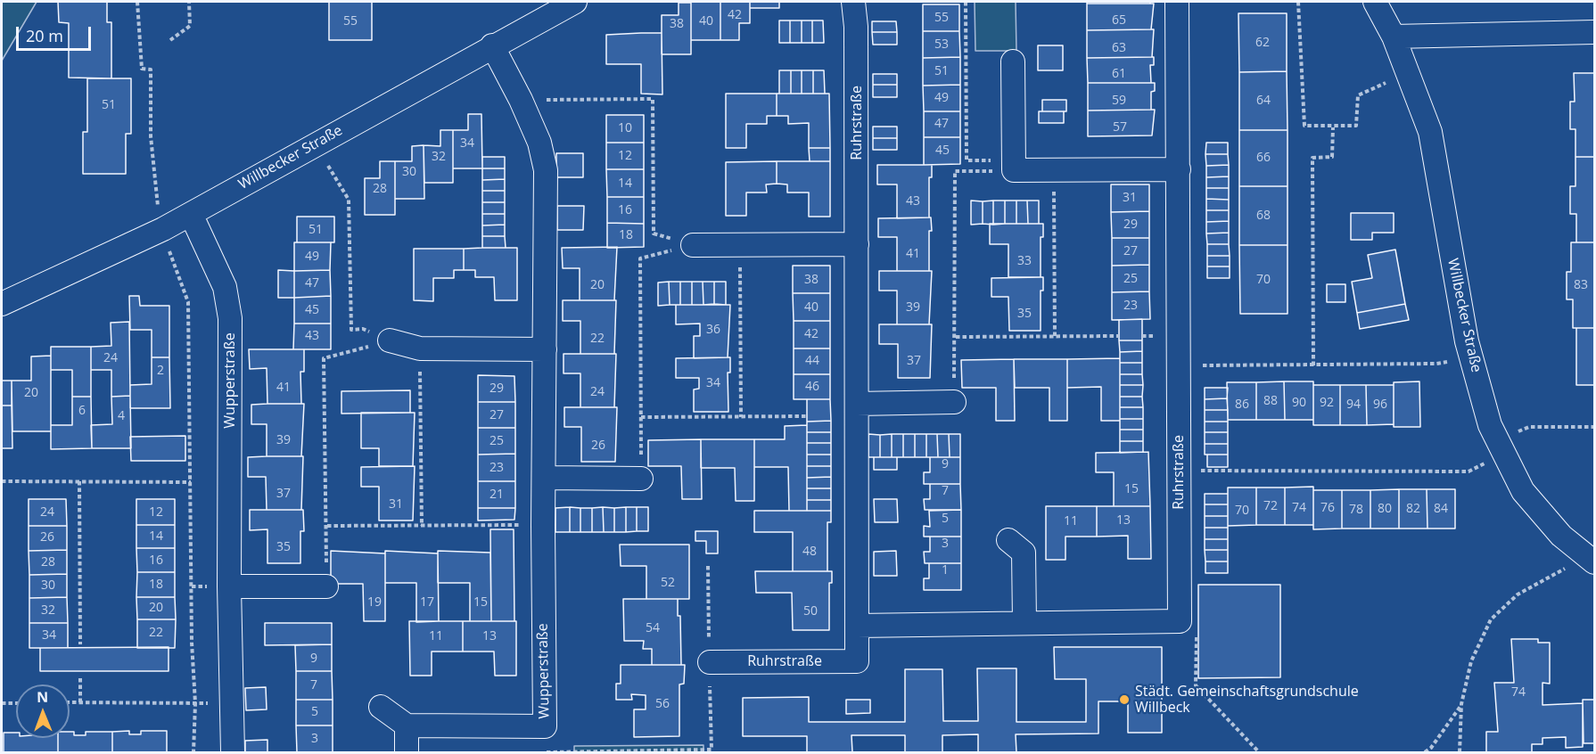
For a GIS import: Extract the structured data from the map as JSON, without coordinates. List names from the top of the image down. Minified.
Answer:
{"streets":{"street":["Ruhrstraße","Willbecker Straße","Wupperstraße"]},"crossings":[["Willbecker Straße","Wupperstraße"]],"places":["Städt. Gemeinschaftsgrundschule Willbeck"],"house_numbers":["42","55","65","55","40","38","62","53","63","51","61","49","59","64","51","47","57","10","34","45","12","32","66","30","14","28","31","43","16","68","29","51","18","27","41","49","33","25","38","70","47","20","83","23","40","39","45","35","36","42","43","22","24","44","37","2","34","46","41","29","24","20","88","90","92","86","94","96","6","27","4","39","25","26","9","23","15","7","37","21","31","72","74","76","80","82","84","78","70","24","12","5","13","11","14","26","3","35","48","16","28","1","52","18","30","19","17","15","20","32","50","54","22","34","11","13","9","7","74","56","5","3"],"scale_bar":"20 m","north":"top"}
